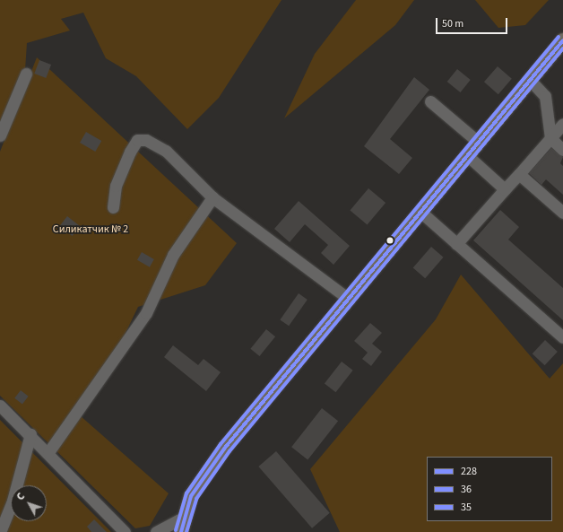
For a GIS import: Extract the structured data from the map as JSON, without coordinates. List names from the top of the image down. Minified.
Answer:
{"parks":["Силикатчик № 2"],"lines":["transit line 35","transit line 228","transit line 36"],"legend":["228","36","35"],"scale_bar":"50 m","north":"top left"}
